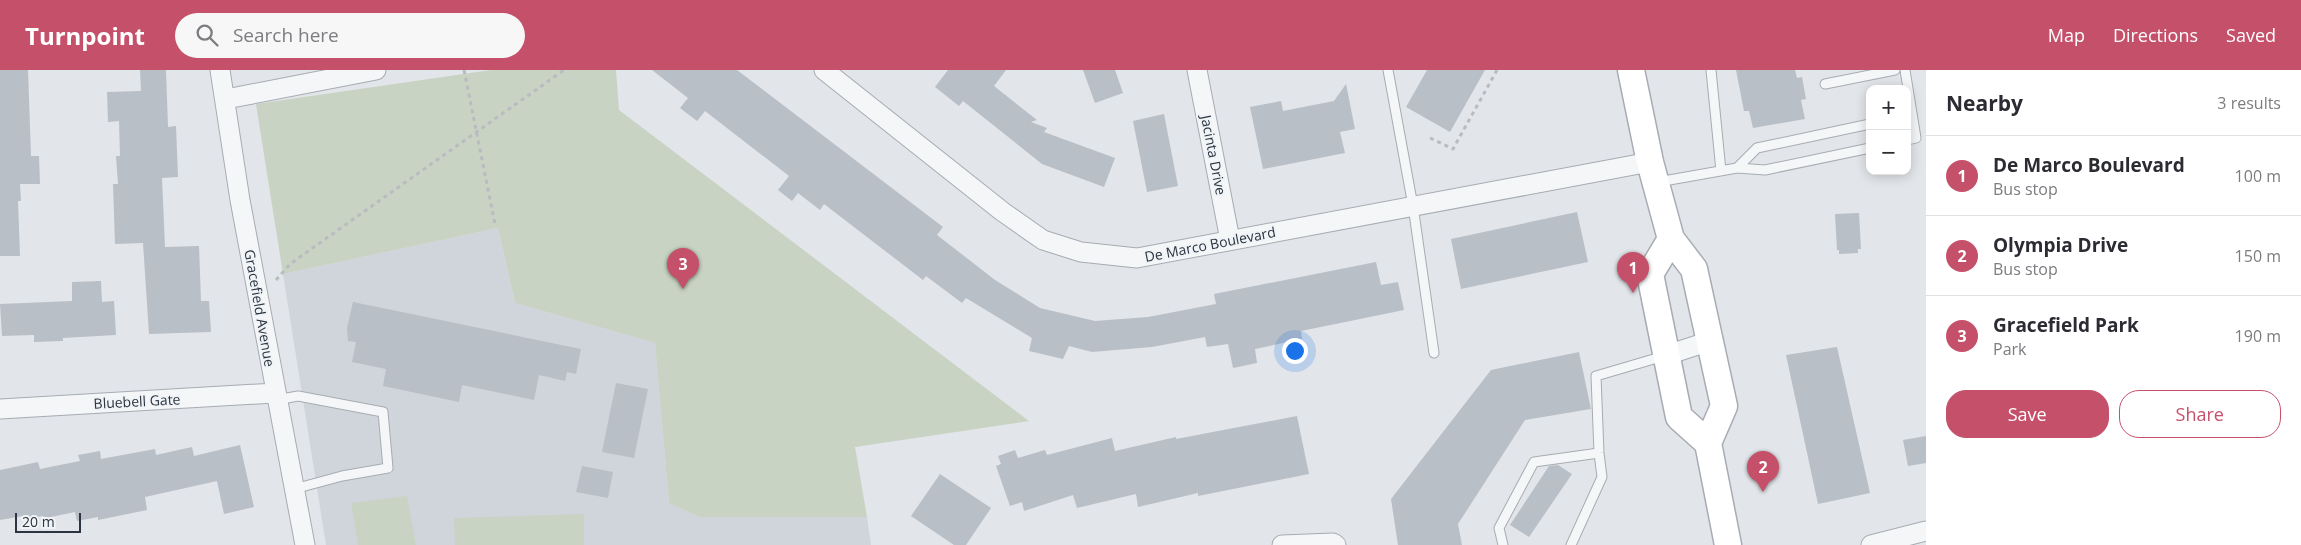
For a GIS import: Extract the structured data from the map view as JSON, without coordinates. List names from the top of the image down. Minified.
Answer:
{"streets":{"street":["Jacinta Drive","De Marco Boulevard","Gracefield Avenue","Bluebell Gate"]},"crossings":[["Jacinta Drive","De Marco Boulevard"],["Gracefield Avenue","Bluebell Gate"]],"scale_bar":"20 m","page":{"header":"Turnpoint","search":"Search here","nav":["Map","Directions","Saved"],"heading":["Nearby","3 results"],"map_buttons":["+","−"],"list":[{"mark":"1","name":"De Marco Boulevard","note":"Bus stop","value":"100 m"},{"mark":"2","name":"Olympia Drive","note":"Bus stop","value":"150 m"},{"mark":"3","name":"Gracefield Park","note":"Park","value":"190 m"}],"pins":["3","1","2"],"buttons":["Save","Share"],"scale":"20 m"}}
